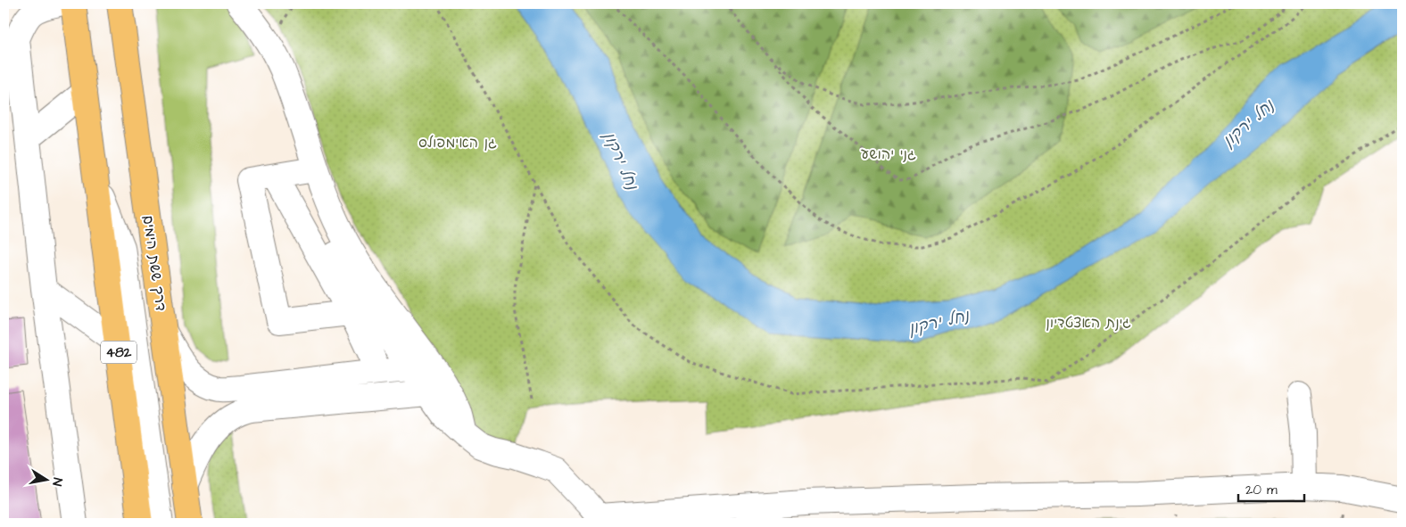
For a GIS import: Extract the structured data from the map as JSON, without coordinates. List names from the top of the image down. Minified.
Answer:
{"streets":{"main road":["דרך ששת הימים","482"]},"water":["נחל ירקון"],"parks":["גן האימפולס","גני יהושע","גינת האצטדיון"],"scale_bar":"20 m","north":"right"}
